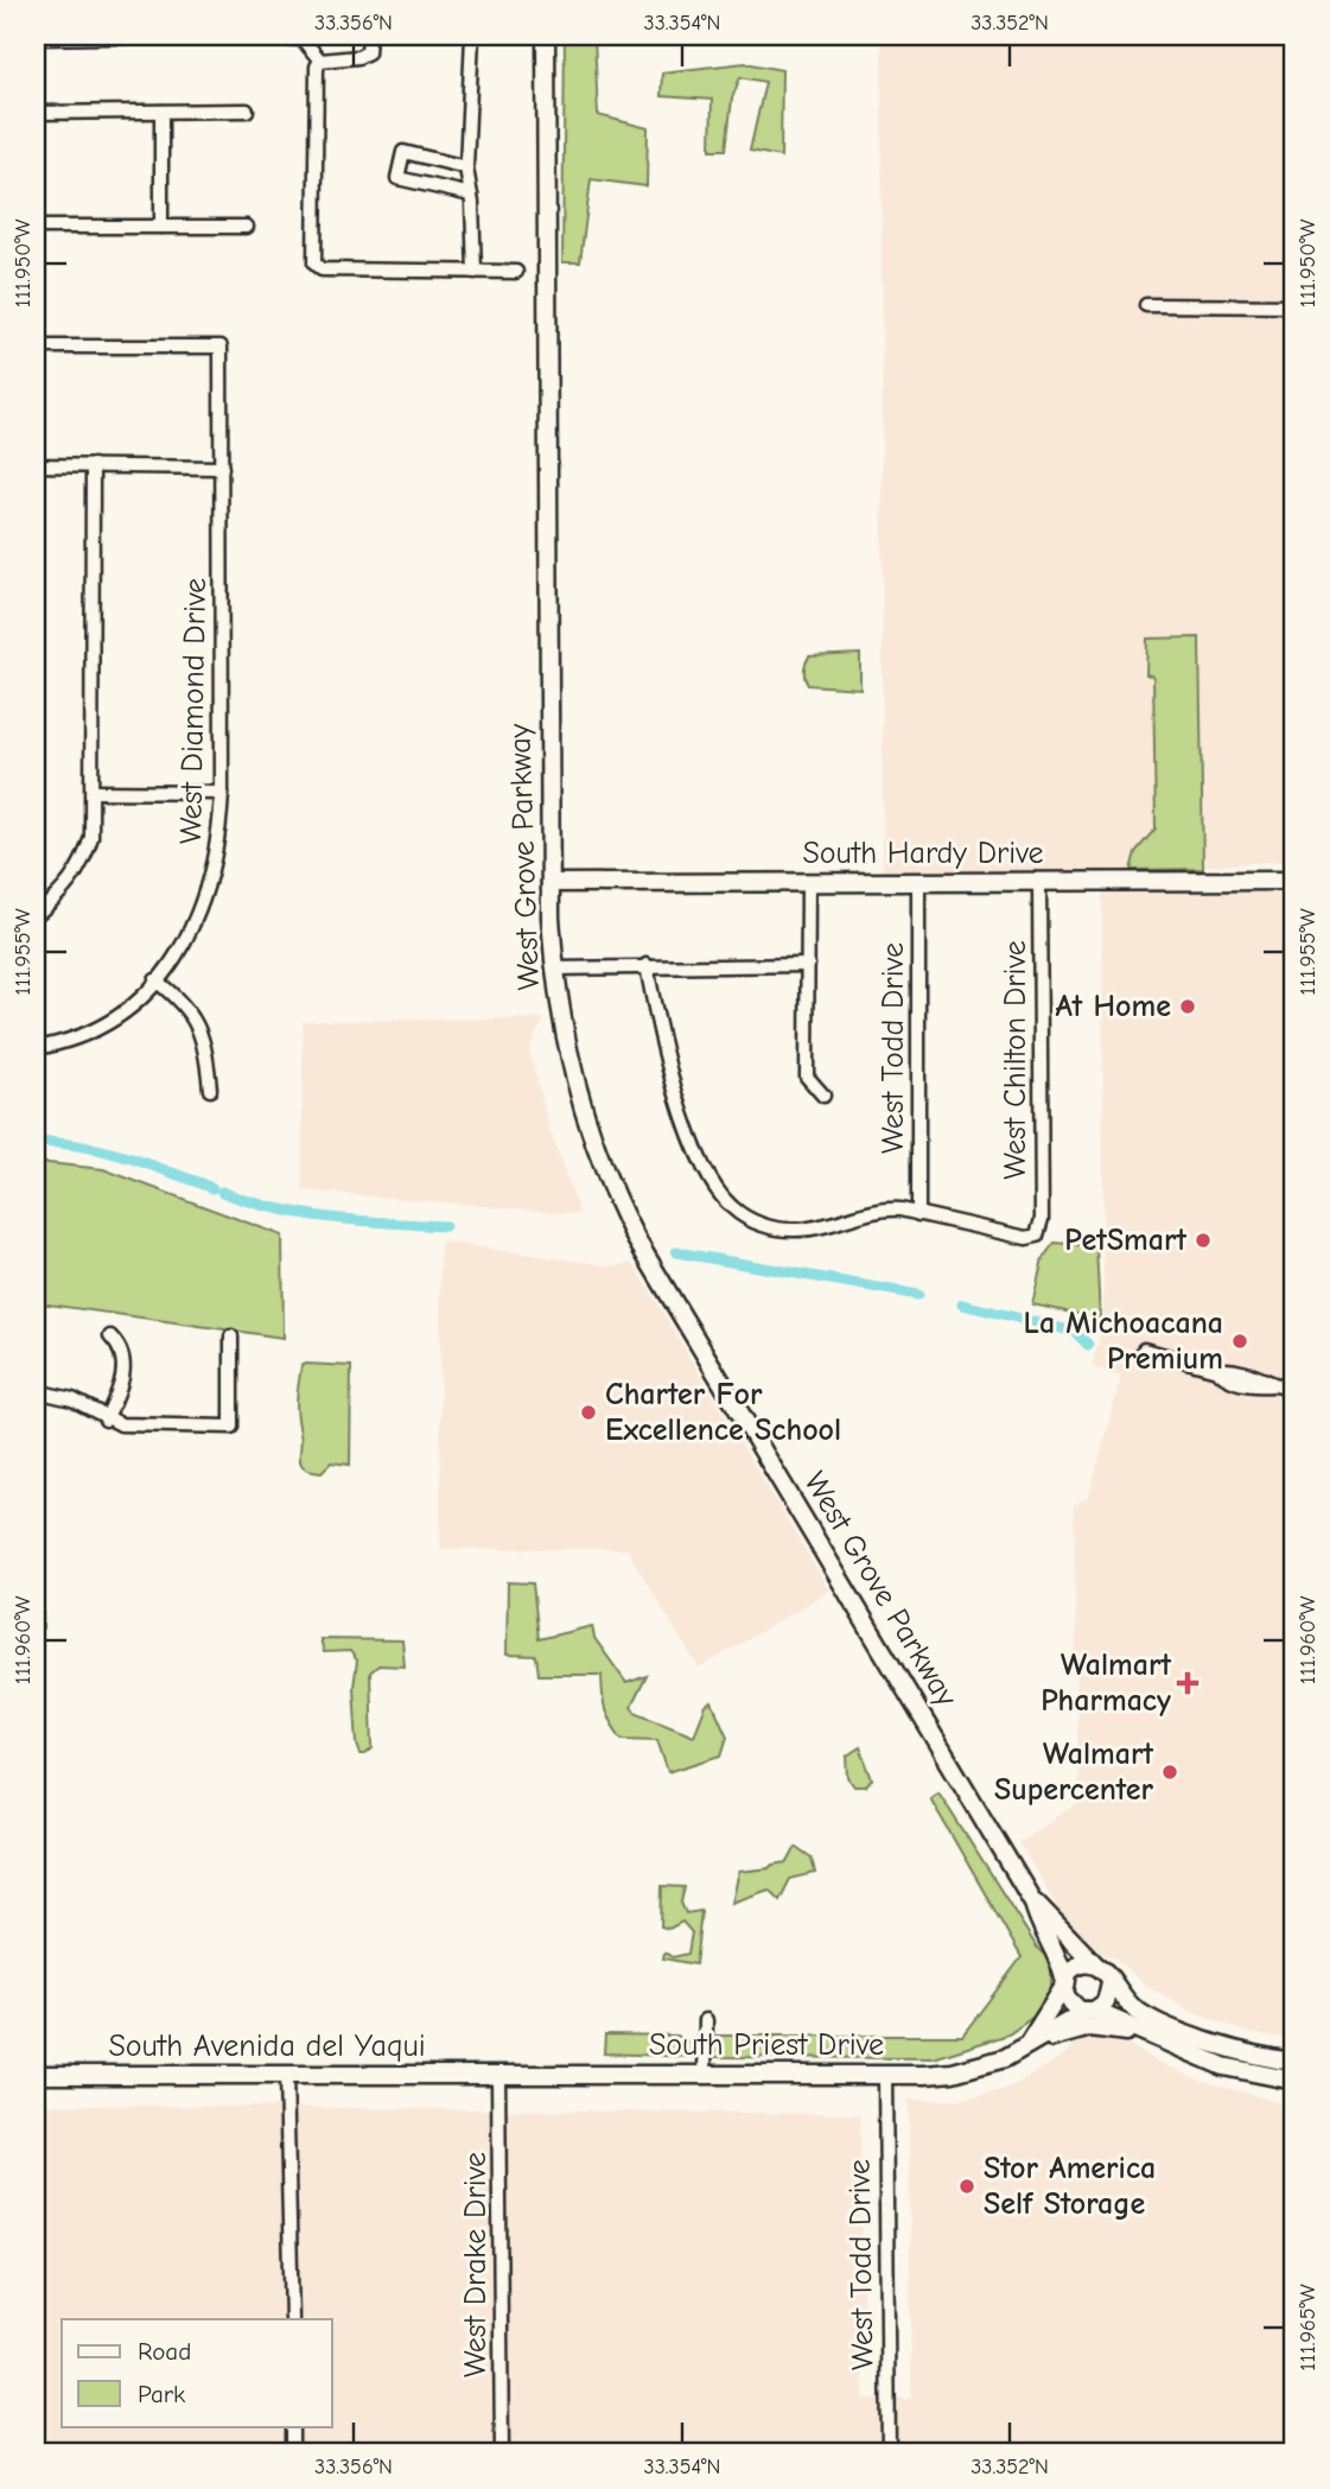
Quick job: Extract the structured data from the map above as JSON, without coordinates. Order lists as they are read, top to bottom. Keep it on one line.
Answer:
{"streets":{"street":["West Diamond Drive","South Hardy Drive","West Grove Parkway","West Todd Drive","West Chilton Drive","South Priest Drive","South Avenida del Yaqui","West Drake Drive"]},"crossings":[["South Hardy Drive","West Grove Parkway"],["South Hardy Drive","West Todd Drive"],["South Hardy Drive","West Chilton Drive"],["West Grove Parkway","South Priest Drive"],["West Todd Drive","West Chilton Drive"],["West Todd Drive","South Priest Drive"],["South Priest Drive","South Avenida del Yaqui"],["South Priest Drive","West Drake Drive"],["South Avenida del Yaqui","West Drake Drive"]],"places":{"other":["At Home","PetSmart","La Michoacana Premium","Charter For Excellence School","Walmart Supercenter","Stor America Self Storage"],"health":["Walmart Pharmacy"]},"legend":["Road","Park"],"coordinates":["33.356°N","33.354°N","33.352°N","111.950°W","111.955°W","111.960°W","111.965°W"]}
